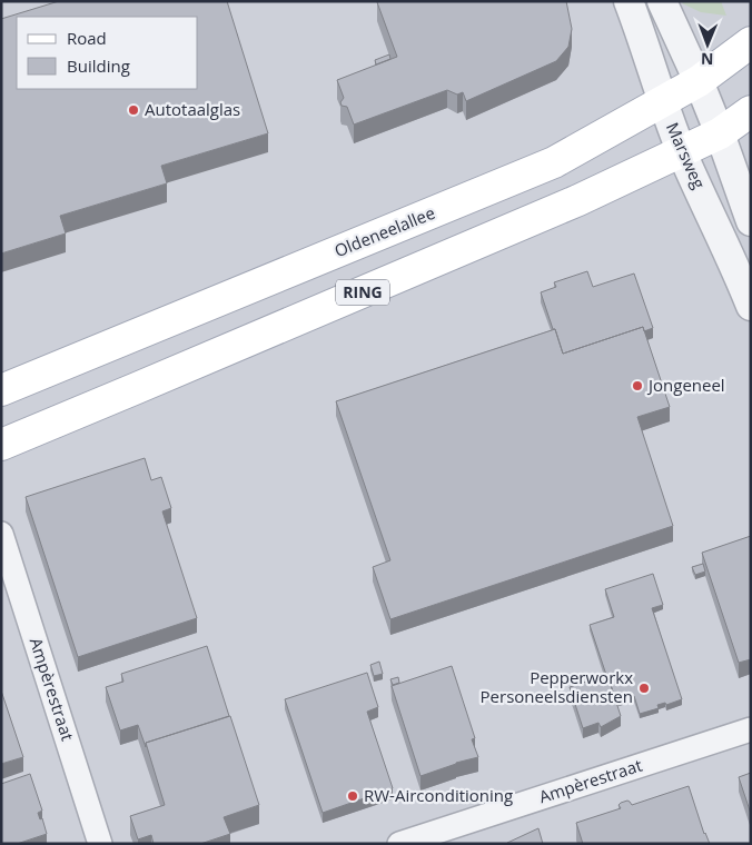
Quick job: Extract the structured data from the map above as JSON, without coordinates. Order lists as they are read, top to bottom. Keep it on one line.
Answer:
{"streets":{"main road":["Oldeneelallee","RING"],"street":["Marsweg","Ampèrestraat"]},"crossings":[["Marsweg","Oldeneelallee"],["Marsweg","RING"]],"places":["Autotaalglas","Jongeneel","Pepperworkx Personeelsdiensten","RW-Airconditioning"],"legend":["Road","Building"],"north":"bottom"}
